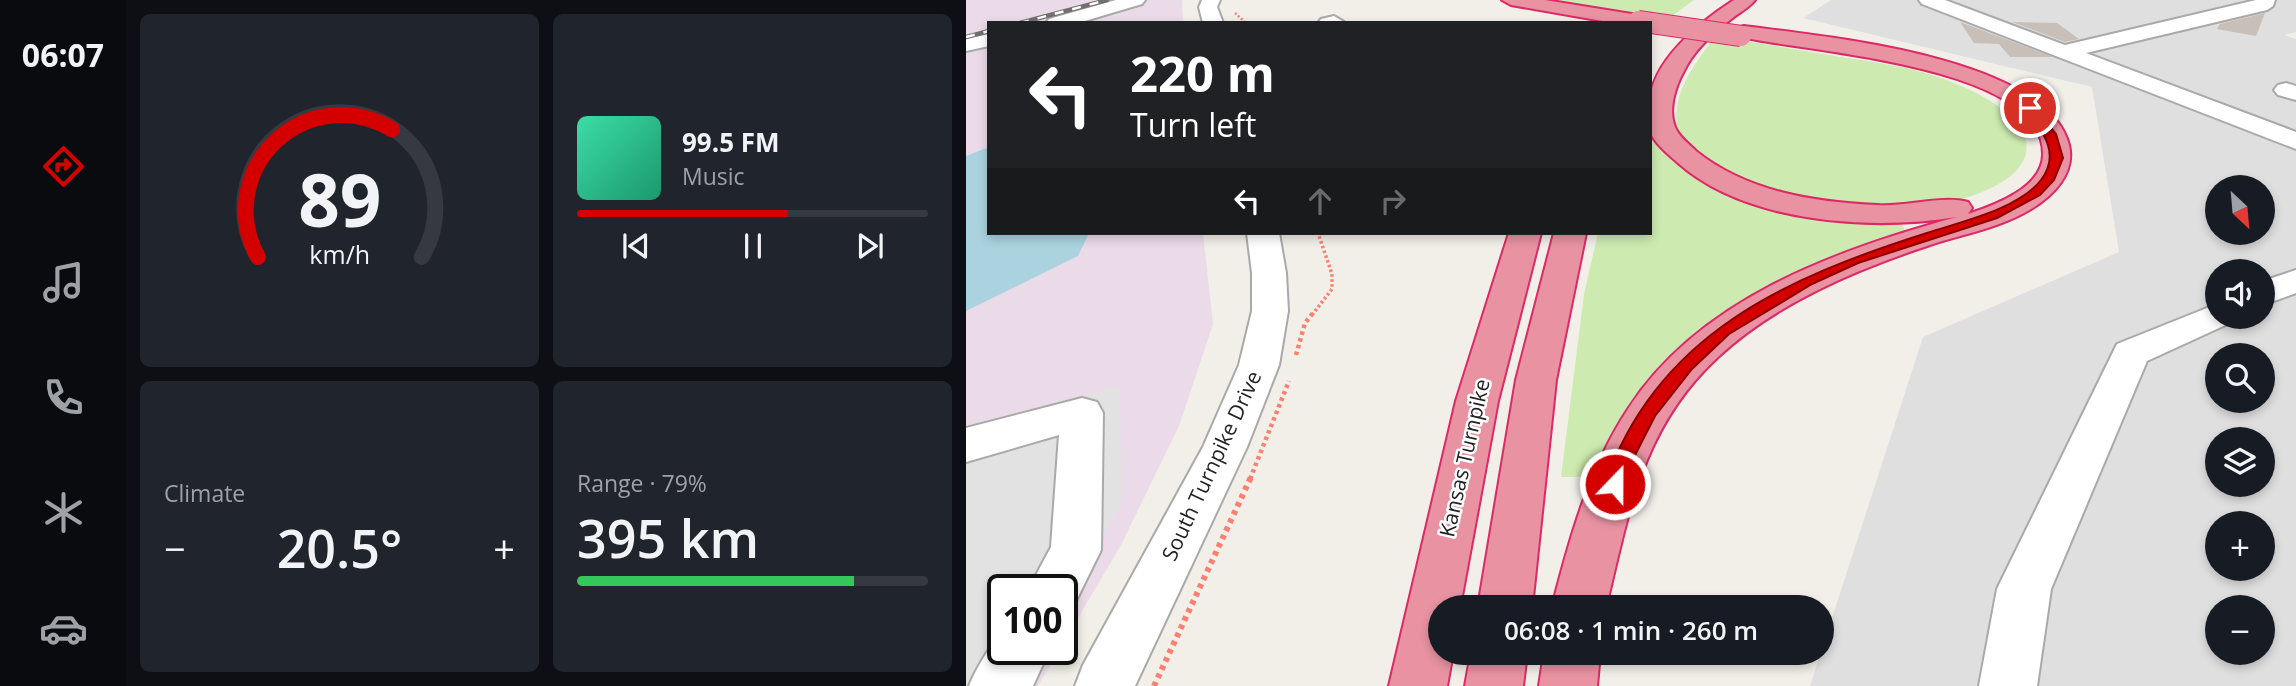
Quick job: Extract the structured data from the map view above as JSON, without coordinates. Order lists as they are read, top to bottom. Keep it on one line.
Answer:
{"streets":{"highway":["Kansas Turnpike"],"street":["South Turnpike Drive"]},"north":"bottom right","page":{"tabs":"06:07","turn":["220 m","Turn left"],"song":["99.5 FM","Music"],"map_buttons":["+","−"],"tile":["Climate",["Range · 79%","395 km"]],"heat":["−","20.5°","+"],"limit":"100","trip":"06:08 · 1 min · 260 m","gauge":["89","km/h"]}}
